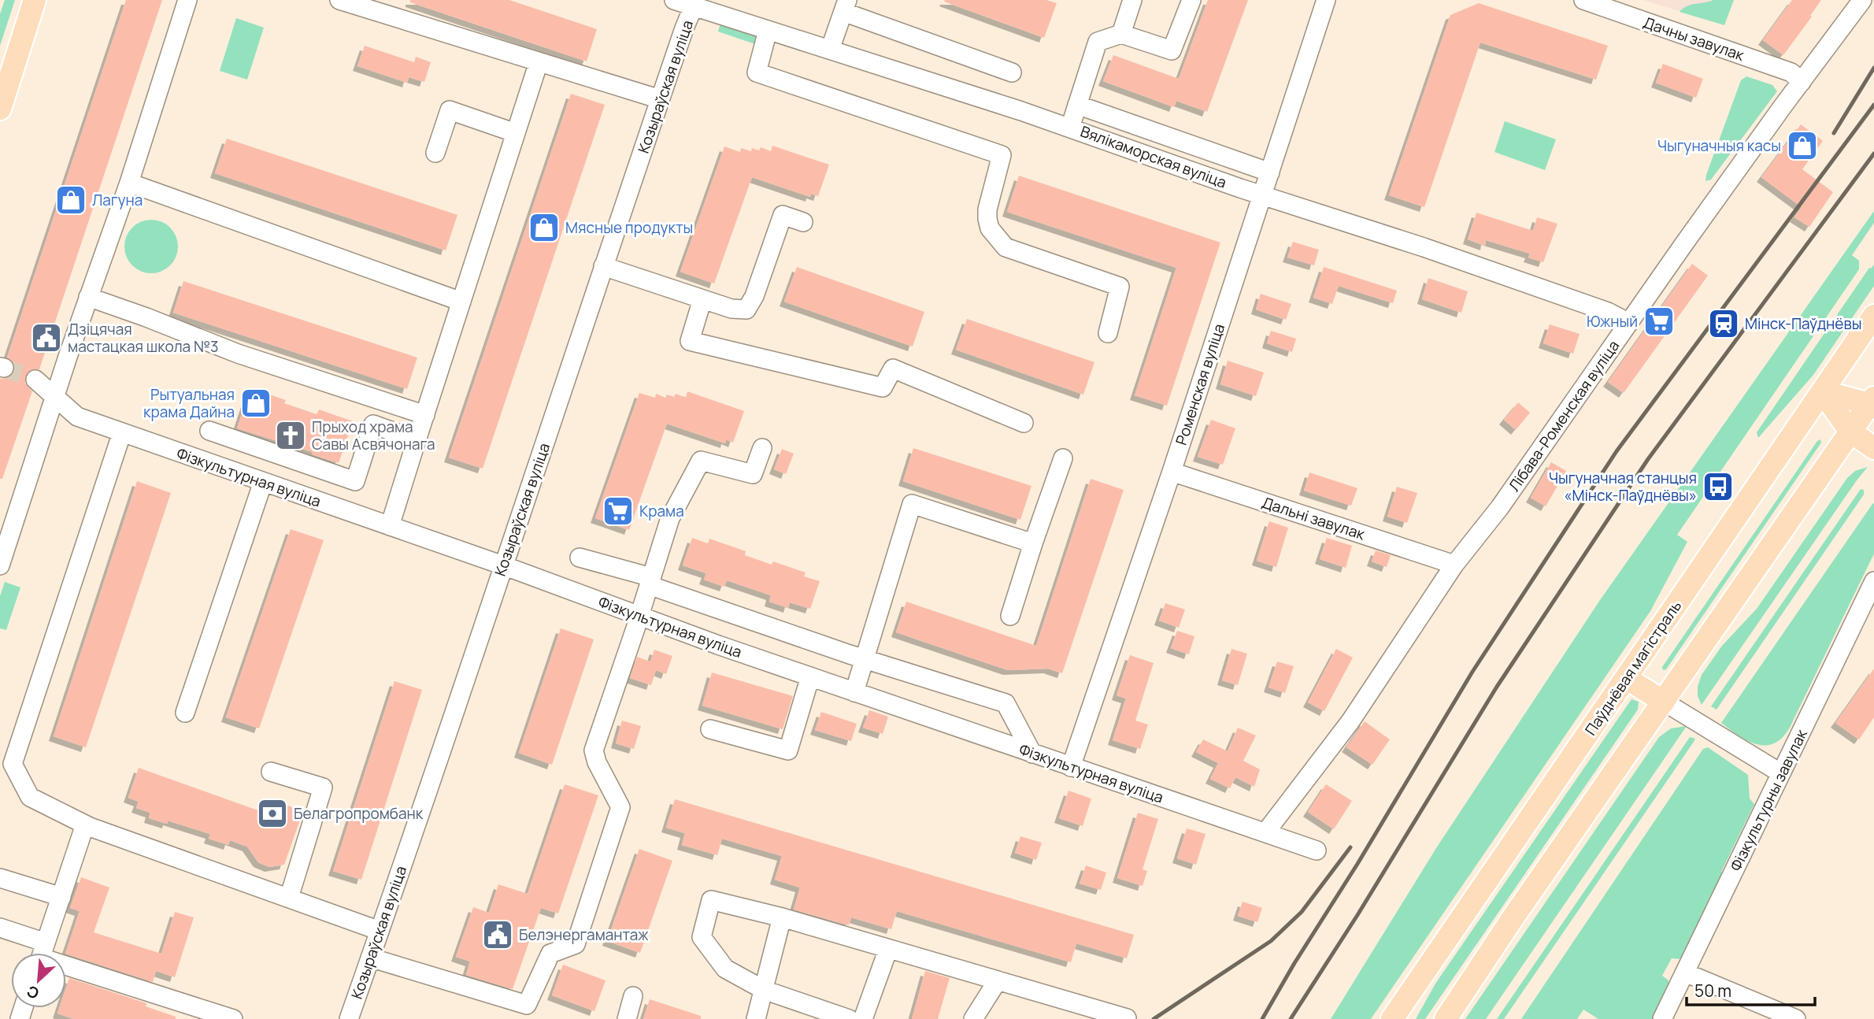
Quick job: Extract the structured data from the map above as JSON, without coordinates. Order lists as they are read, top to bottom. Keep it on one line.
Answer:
{"streets":{"main road":["Паўднёвая магістраль"],"street":["Дачны завулак","Козыраўская вуліца","Вялікаморская вуліца","Роменская вуліца","Лібава-Роменская вуліца","Фізкультурная вуліца","Дальні завулак","Фізкультурны завулак"]},"crossings":[["Дачны завулак","Лібава-Роменская вуліца"],["Козыраўская вуліца","Вялікаморская вуліца"],["Козыраўская вуліца","Фізкультурная вуліца"],["Вялікаморская вуліца","Роменская вуліца"],["Вялікаморская вуліца","Лібава-Роменская вуліца"],["Роменская вуліца","Фізкультурная вуліца"],["Роменская вуліца","Дальні завулак"],["Лібава-Роменская вуліца","Фізкультурная вуліца"],["Лібава-Роменская вуліца","Дальні завулак"]],"places":{"shop":["Чыгуначныя касы","Лагуна","Мясные продукты","Рытуальная крама Дайна"],"supermarket":["Южный","Крама"],"station":["Мінск-Паўднёвы"],"public building":["Дзіцячая мастацкая школа №3","Белэнергамантаж"],"church":["Прыход храма Савы Асвячонага"],"bus stop":["Чыгуначная станцыя «Мінск-Паўднёвы»"],"bank":["Белагропромбанк"]},"scale_bar":"50 m","north":"bottom left"}
